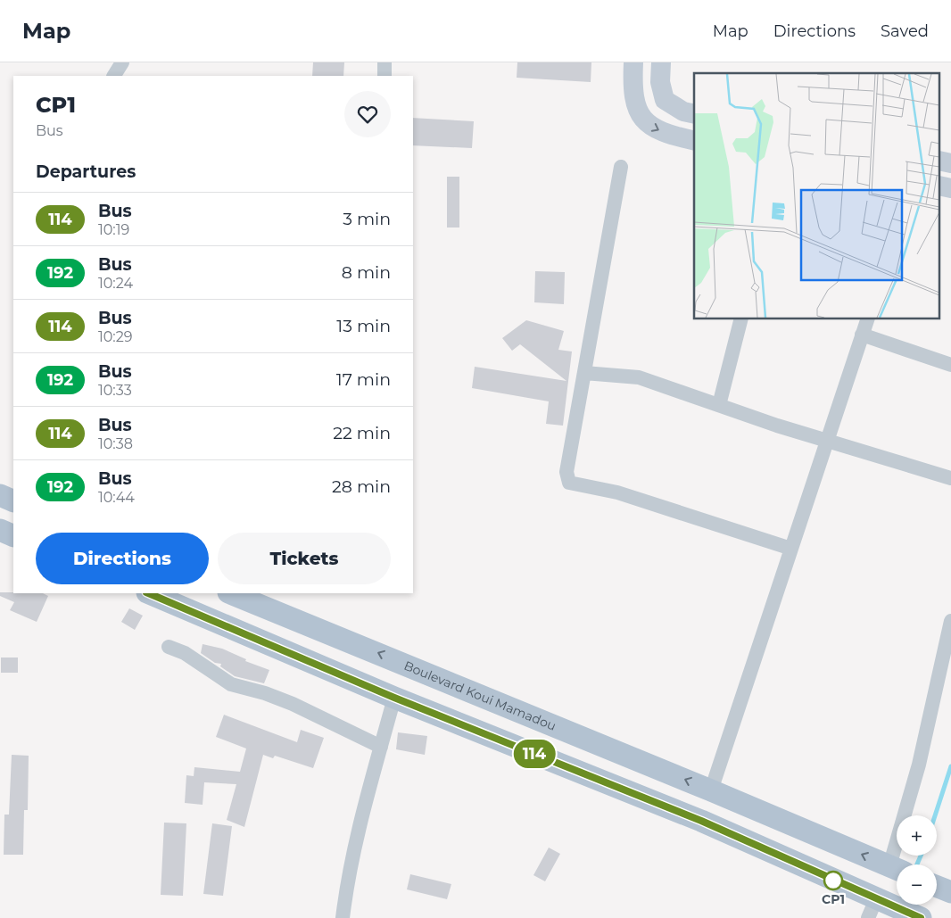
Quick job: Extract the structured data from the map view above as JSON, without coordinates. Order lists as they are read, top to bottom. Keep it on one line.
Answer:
{"streets":{"main road":["Boulevard Koui Mamadou"]},"places":["CP1"],"lines":["bus line 114"],"page":{"header":"Map","nav":["Map","Directions","Saved"],"on_map":"114","heading":[["CP1","Bus"],"Departures"],"list":[{"mark":"114","name":"Bus","note":"10:19","value":"3 min"},{"mark":"192","name":"Bus","note":"10:24","value":"8 min"},{"mark":"114","name":"Bus","note":"10:29","value":"13 min"},{"mark":"192","name":"Bus","note":"10:33","value":"17 min"},{"mark":"114","name":"Bus","note":"10:38","value":"22 min"},{"mark":"192","name":"Bus","note":"10:44","value":"28 min"}],"buttons":["Directions","Tickets"],"map_buttons":["+","−"]}}
